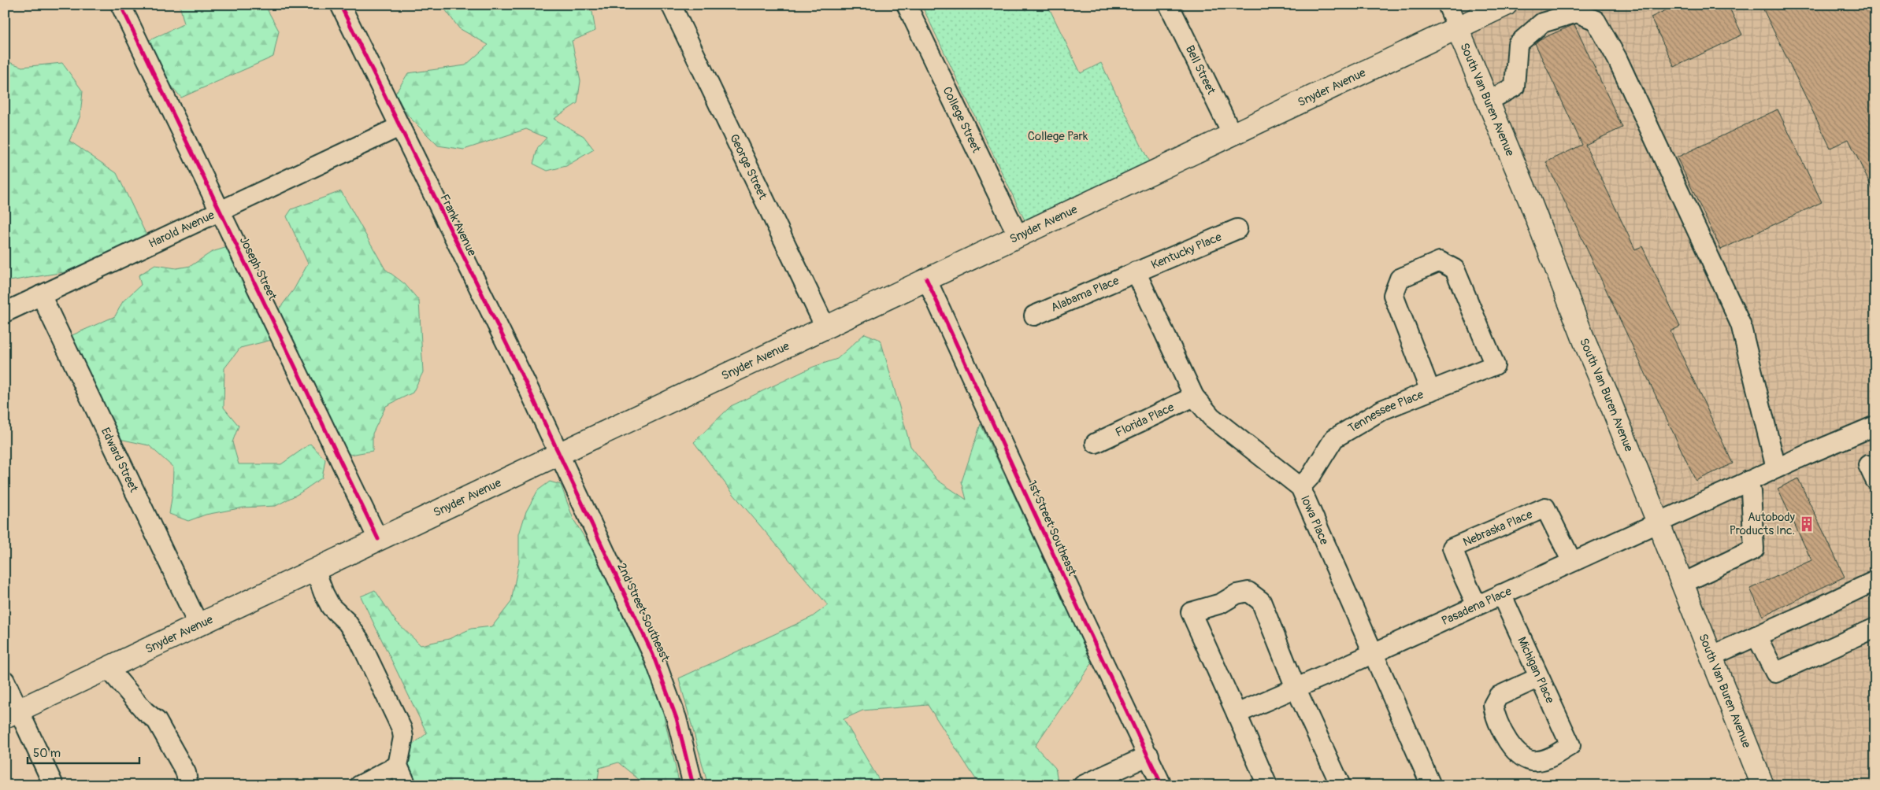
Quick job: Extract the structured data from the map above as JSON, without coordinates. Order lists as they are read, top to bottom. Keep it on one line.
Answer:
{"streets":{"main road":["Snyder Avenue","South Van Buren Avenue"],"street":["Bell Street","College Street","George Street","Frank Avenue","Harold Avenue","Kentucky Place","Joseph Street","Alabama Place","Tennessee Place","Florida Place","Edward Street","Iowa Place","1st Street Southeast","Nebraska Place","Pasadena Place","2nd Street Southeast","Michigan Place"]},"crossings":[["Bell Street","Snyder Avenue"],["Snyder Avenue","South Van Buren Avenue"],["Snyder Avenue","College Street"],["Snyder Avenue","George Street"],["Snyder Avenue","Frank Avenue"],["Snyder Avenue","Joseph Street"],["Snyder Avenue","Edward Street"],["Snyder Avenue","1st Street Southeast"],["Snyder Avenue","2nd Street Southeast"],["South Van Buren Avenue","Pasadena Place"],["Frank Avenue","Harold Avenue"],["Frank Avenue","2nd Street Southeast"],["Harold Avenue","Joseph Street"],["Harold Avenue","Edward Street"],["Kentucky Place","Alabama Place"],["Kentucky Place","Iowa Place"],["Alabama Place","Iowa Place"],["Tennessee Place","Iowa Place"],["Florida Place","Iowa Place"],["Iowa Place","Pasadena Place"],["Nebraska Place","Pasadena Place"],["Pasadena Place","Michigan Place"]],"parks":["College Park"],"places":{"building":["Autobody Products Inc."]},"scale_bar":"50 m"}
